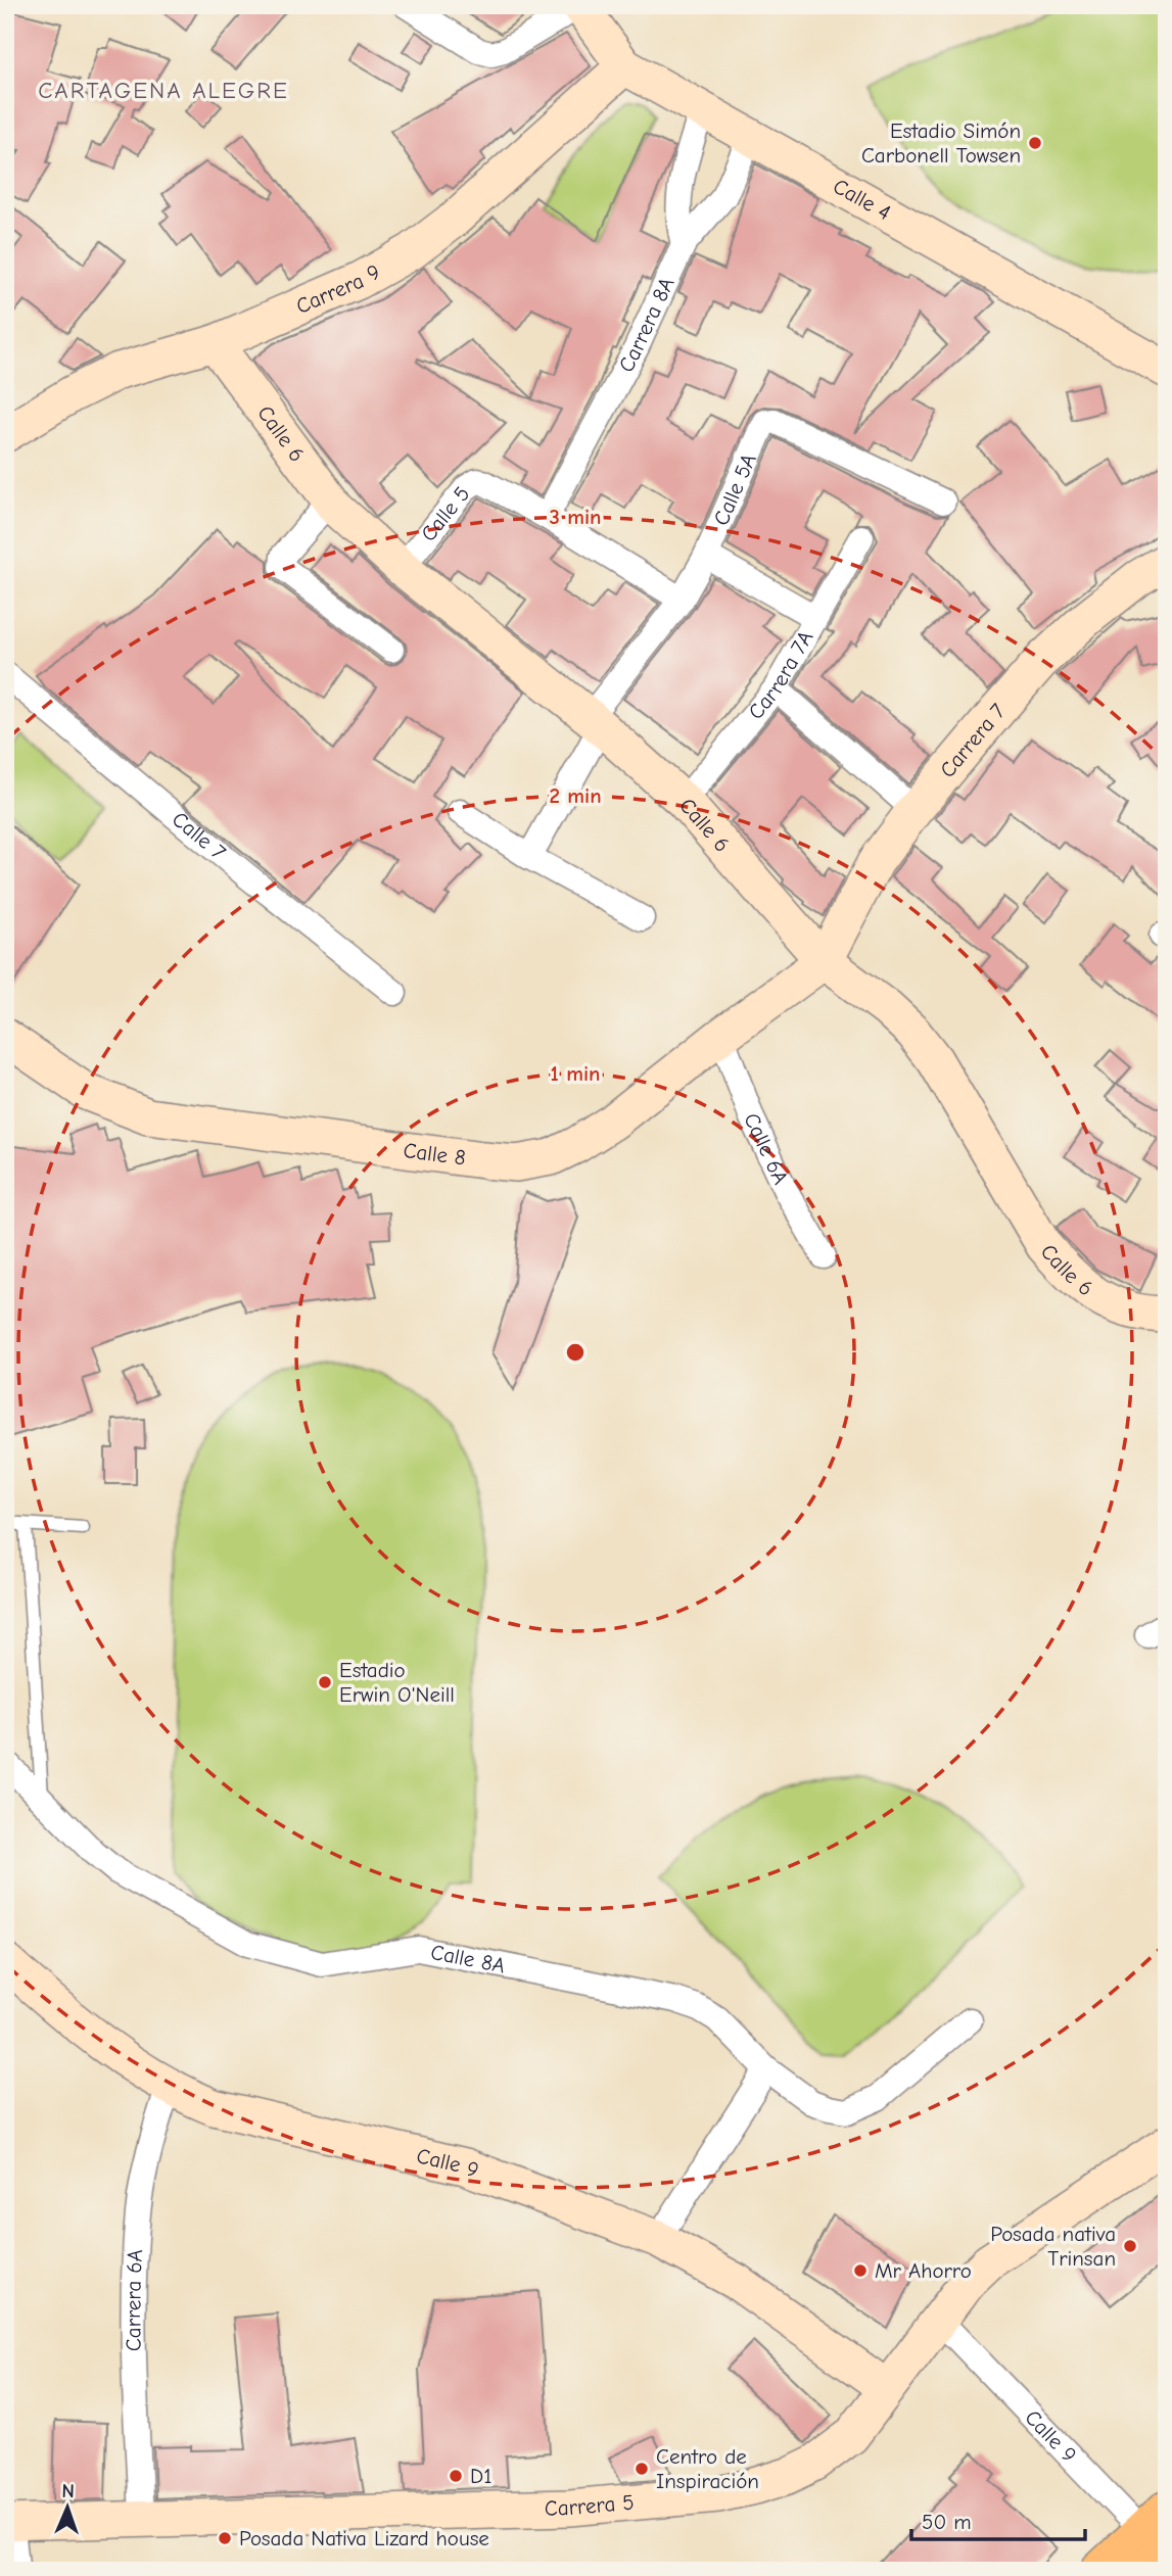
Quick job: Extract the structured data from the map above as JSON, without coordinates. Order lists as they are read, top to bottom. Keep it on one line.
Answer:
{"streets":{"street":["Calle 4","Carrera 9","Carrera 8A","Calle 6","Calle 5A","Calle 5","Carrera 7A","Carrera 7","Calle 7","Calle 6A","Calle 8","Calle 8A","Calle 9","Carrera 6A","Carrera 5"]},"crossings":[["Calle 4","Carrera 9"],["Calle 4","Carrera 8A"],["Carrera 9","Calle 6"],["Carrera 8A","Calle 5"],["Calle 6","Calle 5A"],["Calle 6","Calle 5"],["Calle 6","Carrera 7A"],["Calle 6","Carrera 7"],["Calle 6","Calle 8"],["Calle 5A","Calle 5"],["Carrera 7","Calle 8"],["Calle 6A","Calle 8"],["Calle 9","Carrera 6A"],["Calle 9","Carrera 5"],["Carrera 6A","Carrera 5"]],"districts":["CARTAGENA ALEGRE"],"places":["Estadio Simón Carbonell Towsen","Estadio Erwin O'Neill","Posada nativa Trinsan","Mr Ahorro","Centro de Inspiración","D1","Posada Nativa Lizard house"],"scale_bar":"50 m","north":"top","rings":["3 min","2 min","1 min"]}
